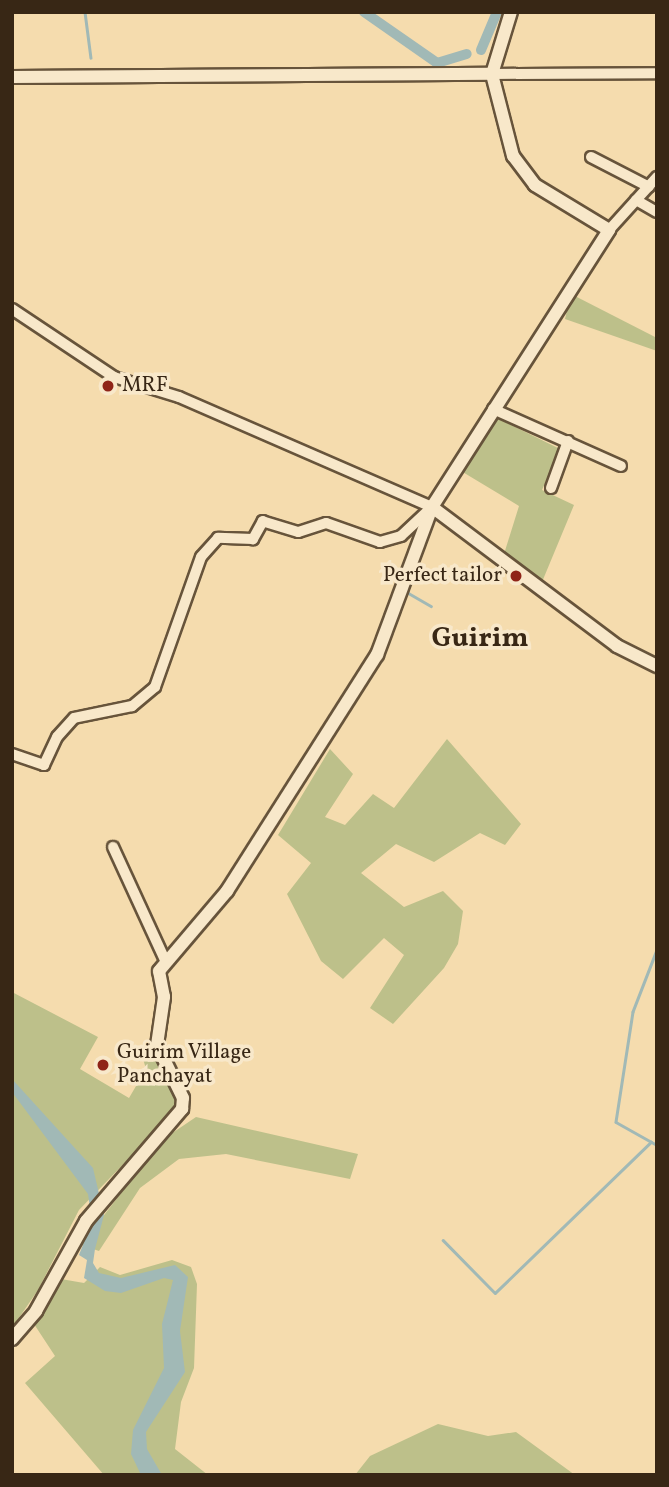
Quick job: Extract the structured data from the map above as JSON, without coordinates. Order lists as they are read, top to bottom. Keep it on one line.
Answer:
{"districts":["Guirim"],"places":["MRF","Perfect tailor","Guirim Village Panchayat"]}
